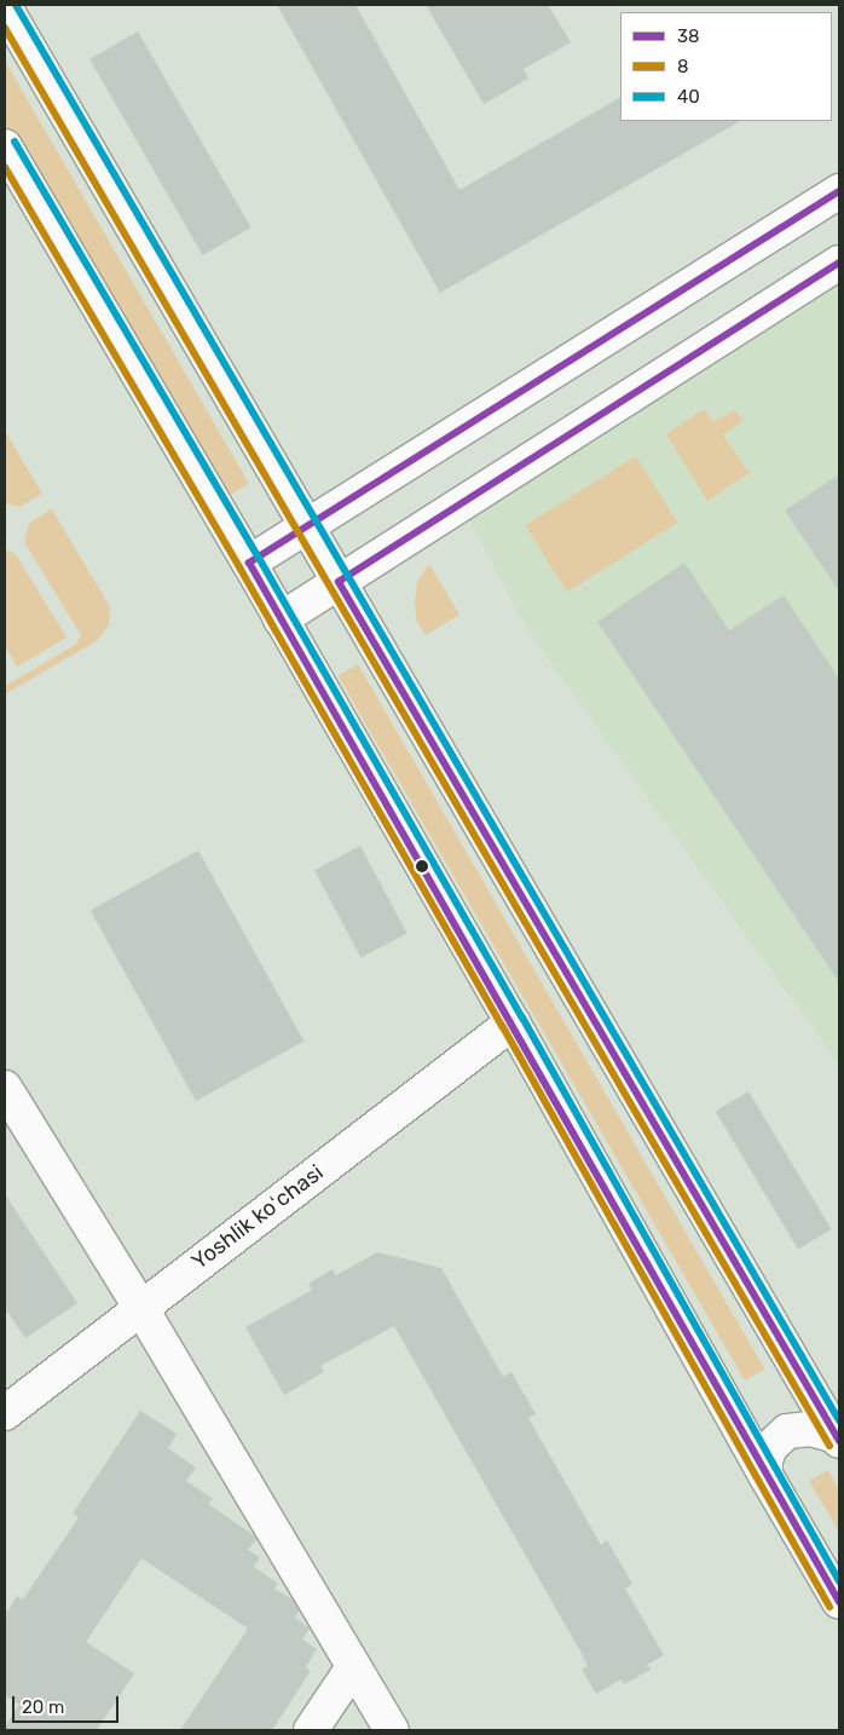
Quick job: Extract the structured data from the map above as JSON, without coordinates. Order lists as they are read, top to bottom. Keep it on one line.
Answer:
{"streets":{"main road":["Yoshlik koʻchasi"]},"lines":["transit line 40","transit line 8","transit line 38"],"legend":["38","8","40"],"scale_bar":"20 m"}
